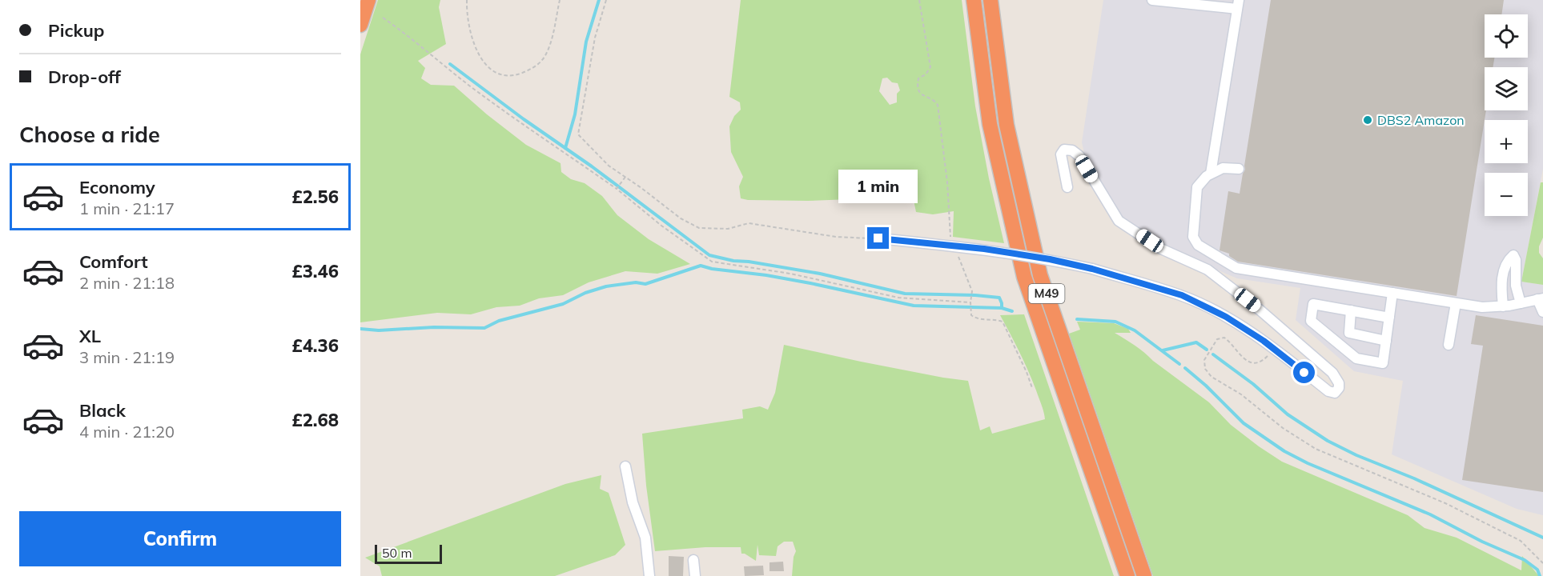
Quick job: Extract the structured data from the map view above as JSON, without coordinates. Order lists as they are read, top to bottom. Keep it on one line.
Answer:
{"streets":{"highway":["M49"]},"places":["DBS2 Amazon"],"scale_bar":"50 m","page":{"banner":["Pickup","Drop-off"],"map_buttons":["+","−"],"heading":"Choose a ride","list":[{"name":"Economy","note":"1 min · 21:17","value":"£2.56"},{"name":"Comfort","note":"2 min · 21:18","value":"£3.46"},{"name":"XL","note":"3 min · 21:19","value":"£4.36"},{"name":"Black","note":"4 min · 21:20","value":"£2.68"}],"bubble":"1 min","buttons":"Confirm","scale":"50 m"}}
